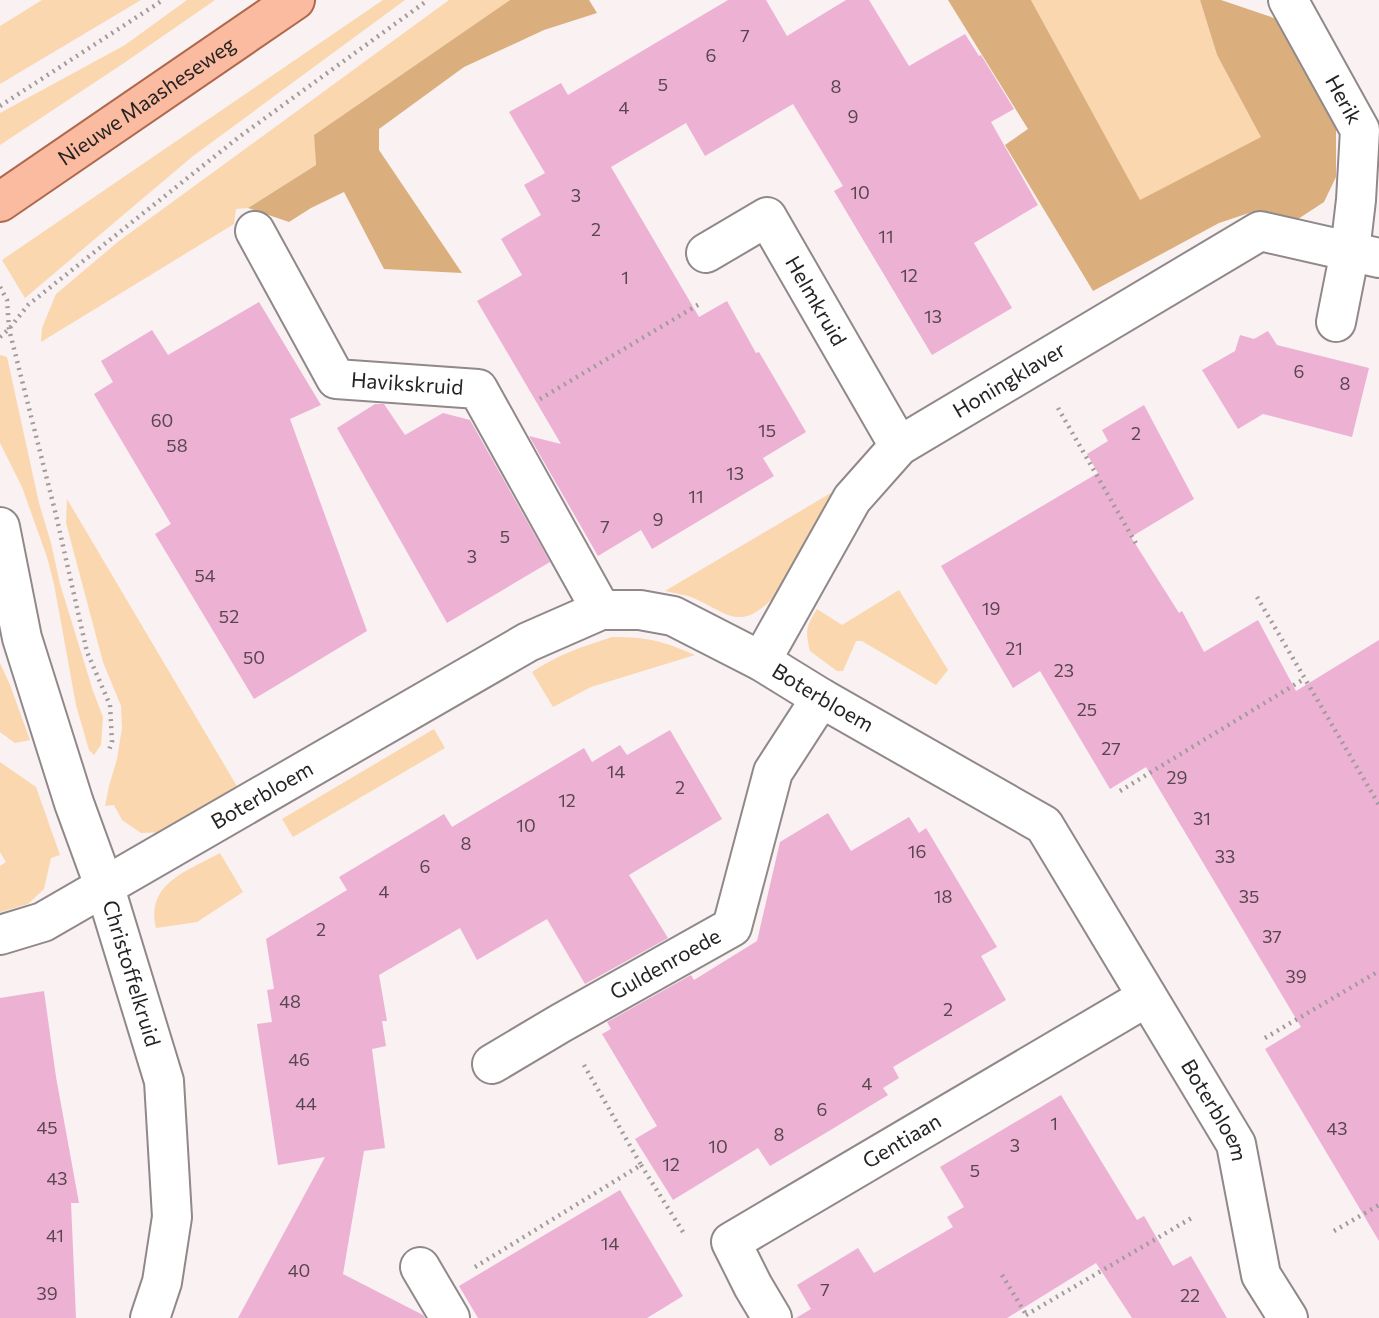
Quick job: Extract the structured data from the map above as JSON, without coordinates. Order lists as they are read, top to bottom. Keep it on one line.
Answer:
{"streets":{"main road":["Nieuwe Maasheseweg"],"street":["Herik","Helmkruid","Honingklaver","Havikskruid","Boterbloem","Guldenroede","Christoffelkruid","Gentiaan"]},"crossings":[["Herik","Honingklaver"],["Helmkruid","Honingklaver"],["Honingklaver","Boterbloem"],["Havikskruid","Boterbloem"],["Boterbloem","Guldenroede"],["Boterbloem","Christoffelkruid"],["Boterbloem","Gentiaan"]],"house_numbers":["7","6","5","8","4","9","10","3","2","11","12","1","13","6","8","60","15","2","58","13","11","9","7","5","3","54","19","52","21","50","23","25","27","14","29","2","12","31","10","8","16","33","6","4","18","35","2","37","39","48","2","46","4","44","6","1","45","43","8","3","10","12","5","43","41","14","40","7","39","22"]}
